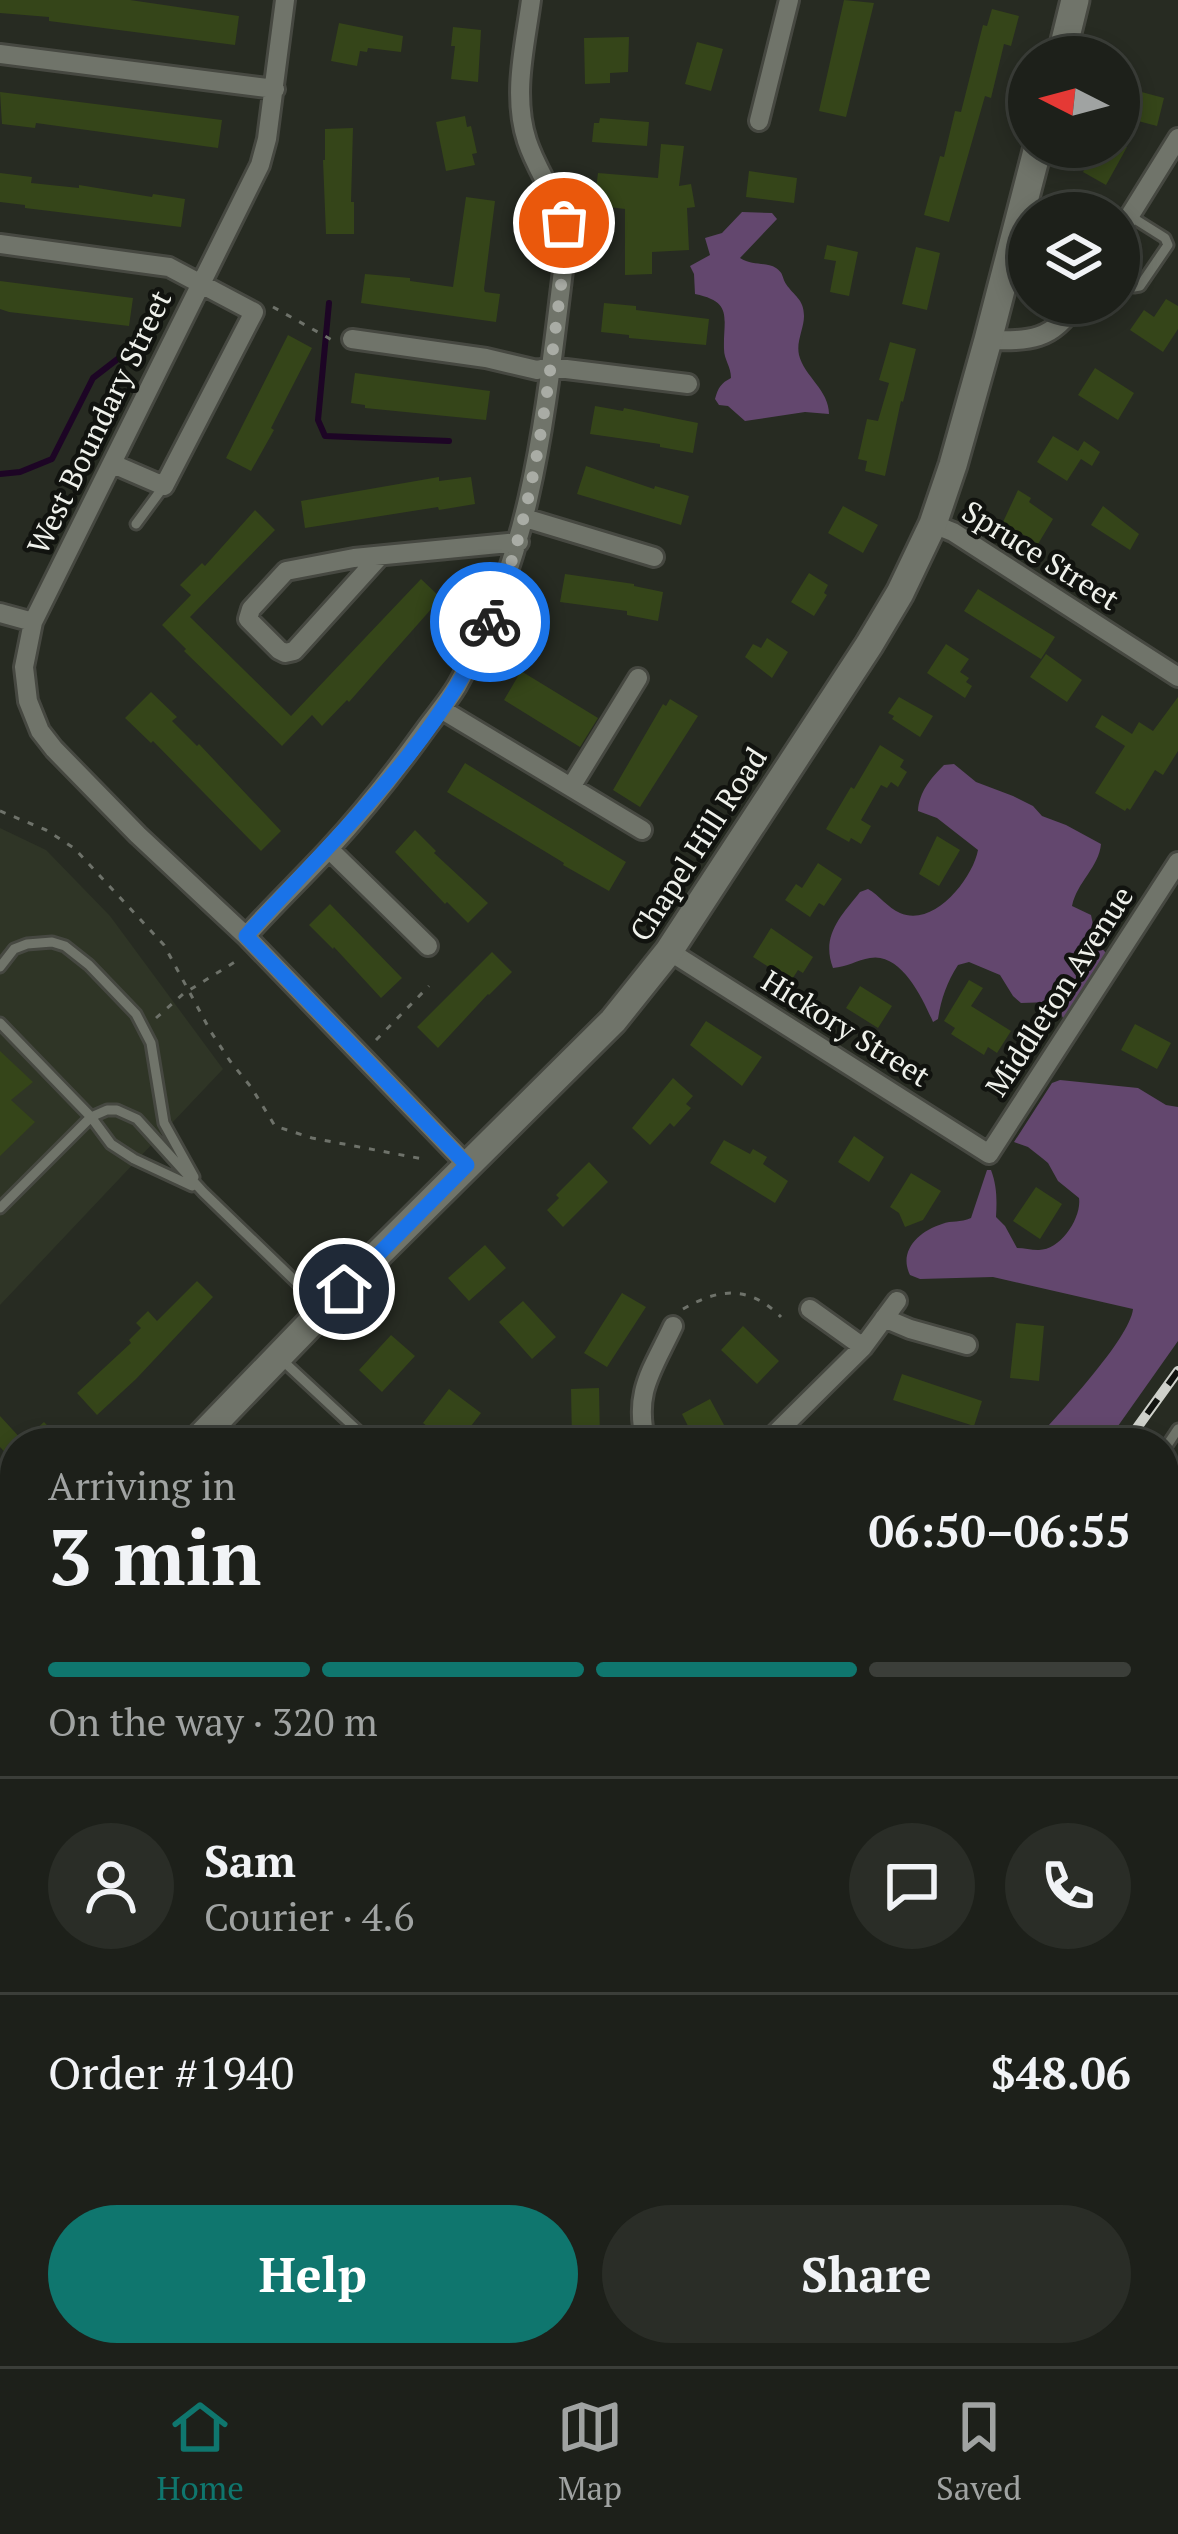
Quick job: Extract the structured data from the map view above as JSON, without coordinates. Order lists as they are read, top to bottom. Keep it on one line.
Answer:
{"streets":{"main road":["Chapel Hill Road"],"street":["West Boundary Street","Spruce Street","Middleton Avenue","Hickory Street"]},"crossings":[["West Boundary Street","Chapel Hill Road"],["Spruce Street","Chapel Hill Road"],["Chapel Hill Road","Hickory Street"],["Middleton Avenue","Hickory Street"]],"north":"left","page":{"heading":["3 min","Arriving in","06:50–06:55"],"panel":["Sam","Courier · 4.6","Order #1940","$48.06"],"bar":"On the way · 320 m","buttons":["Help","Share"],"tabs":["Home","Map","Saved"]}}
